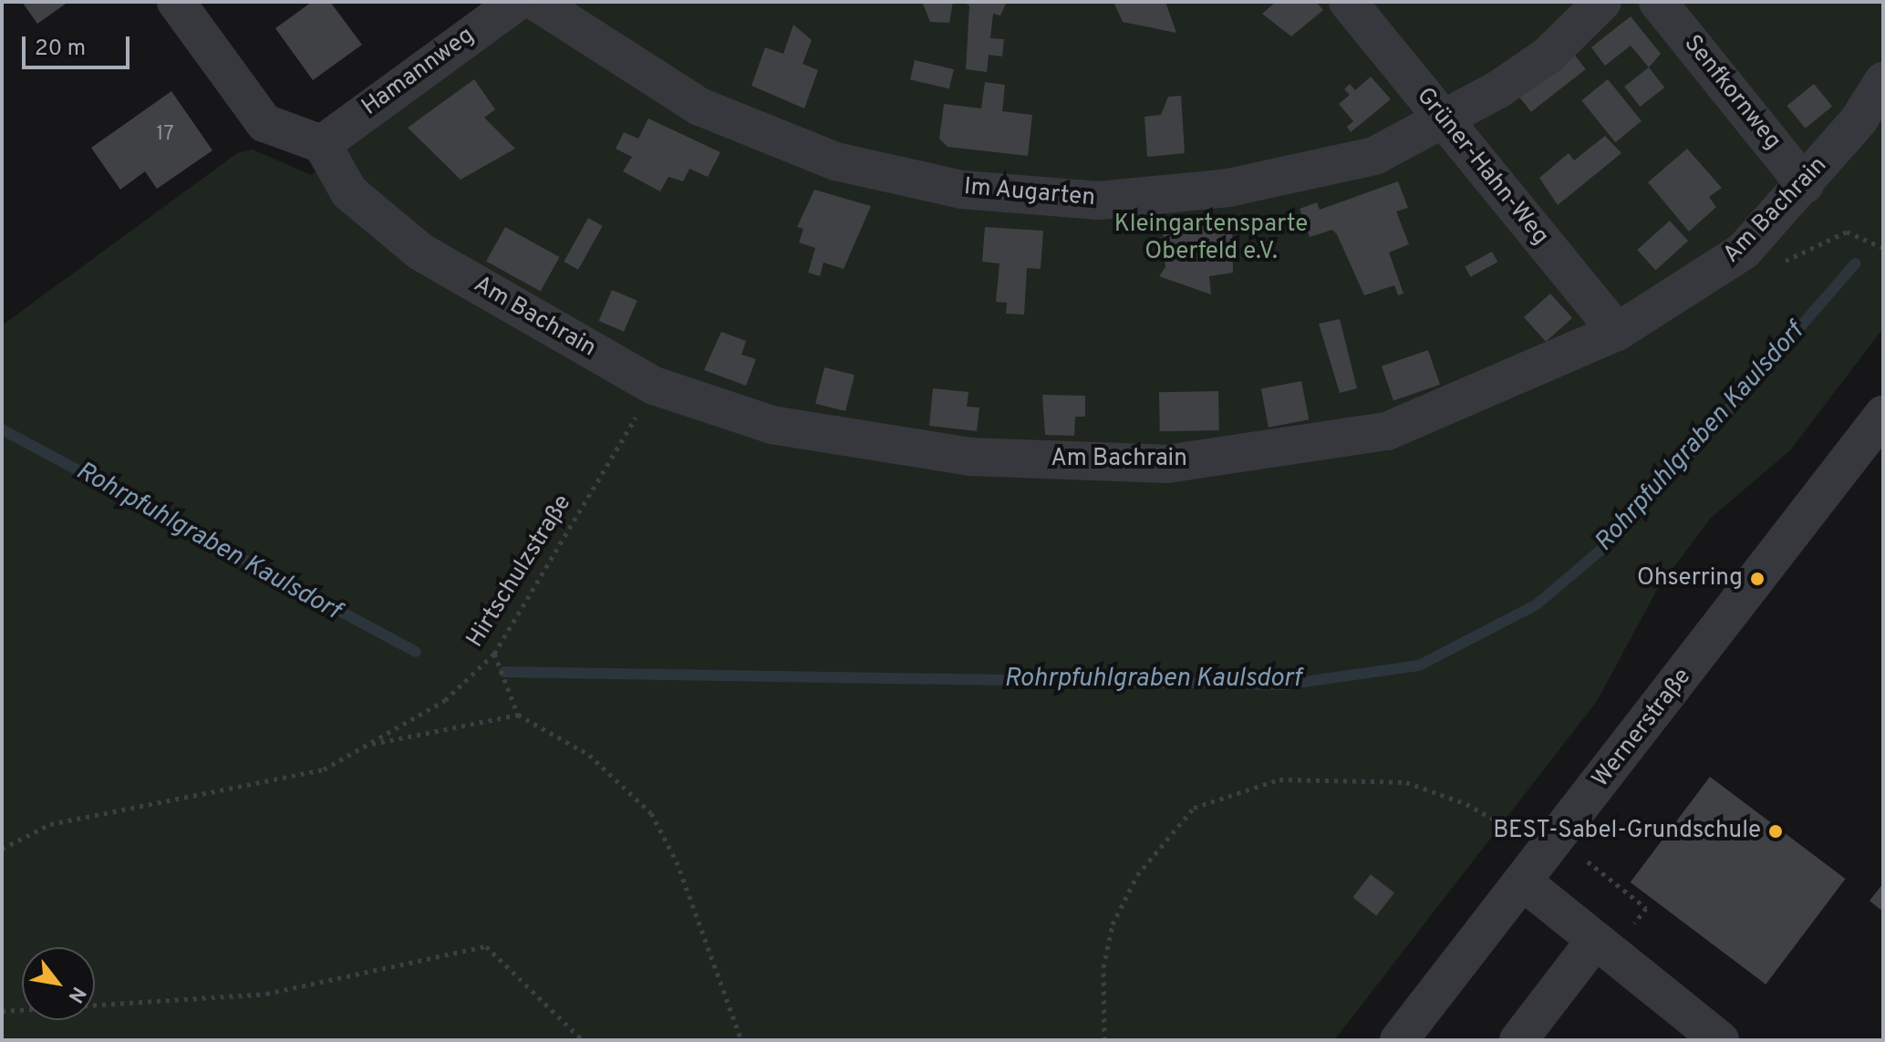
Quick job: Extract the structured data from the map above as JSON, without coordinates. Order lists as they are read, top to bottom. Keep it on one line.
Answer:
{"streets":{"street":["Hamannweg","Senfkornweg","Grüner-Hahn-Weg","Im Augarten","Am Bachrain","Wernerstraße"],"path":["Hirtschulzstraße"]},"crossings":[["Hamannweg","Am Bachrain"],["Senfkornweg","Am Bachrain"],["Grüner-Hahn-Weg","Im Augarten"],["Grüner-Hahn-Weg","Am Bachrain"],["Am Bachrain","Hirtschulzstraße"]],"water":["Rohrpfuhlgraben Kaulsdorf"],"parks":["Kleingartensparte Oberfeld e.V."],"places":["Ohserring","BEST-Sabel-Grundschule"],"house_numbers":["17"],"scale_bar":"20 m","north":"bottom right"}
